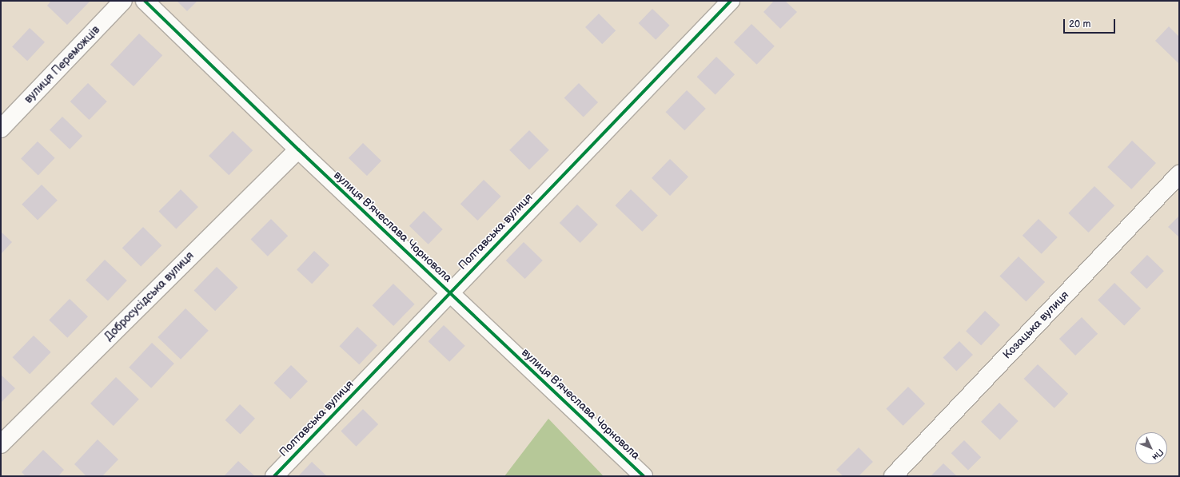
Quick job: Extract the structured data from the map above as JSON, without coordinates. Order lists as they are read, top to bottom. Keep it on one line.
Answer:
{"streets":{"street":["вулиця Переможців","вулиця Вʼячеслава Чорновола","Полтавська вулиця","Добросусідська вулиця","Козацька вулиця"]},"crossings":[["вулиця Вʼячеслава Чорновола","Полтавська вулиця"],["вулиця Вʼячеслава Чорновола","Добросусідська вулиця"]],"scale_bar":"20 m","north":"bottom right"}
